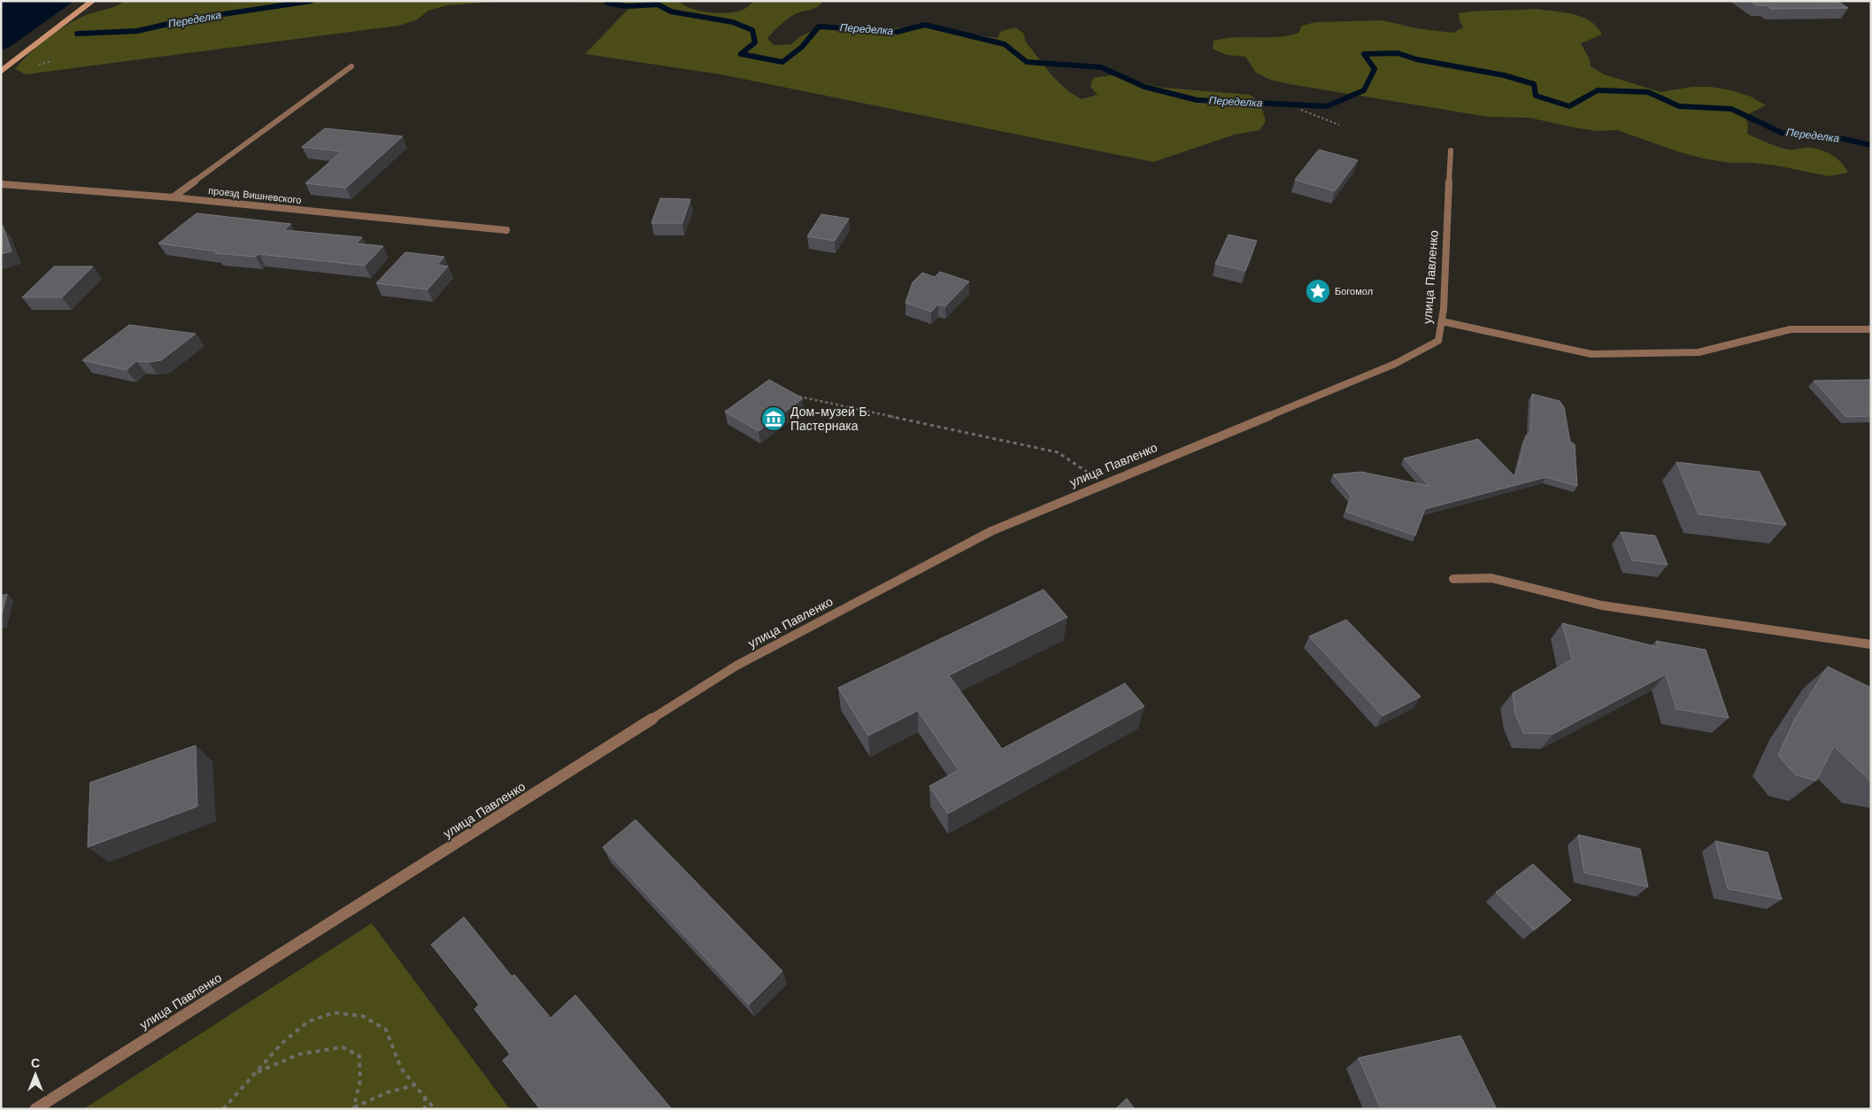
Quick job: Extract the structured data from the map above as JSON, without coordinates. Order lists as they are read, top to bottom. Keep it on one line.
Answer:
{"streets":{"street":["проезд Вишневского","улица Павленко"]},"water":["Переделка"],"places":{"place":["Богомол"],"museum":["Дом-музей Б. Пастернака"]},"north":"top"}
